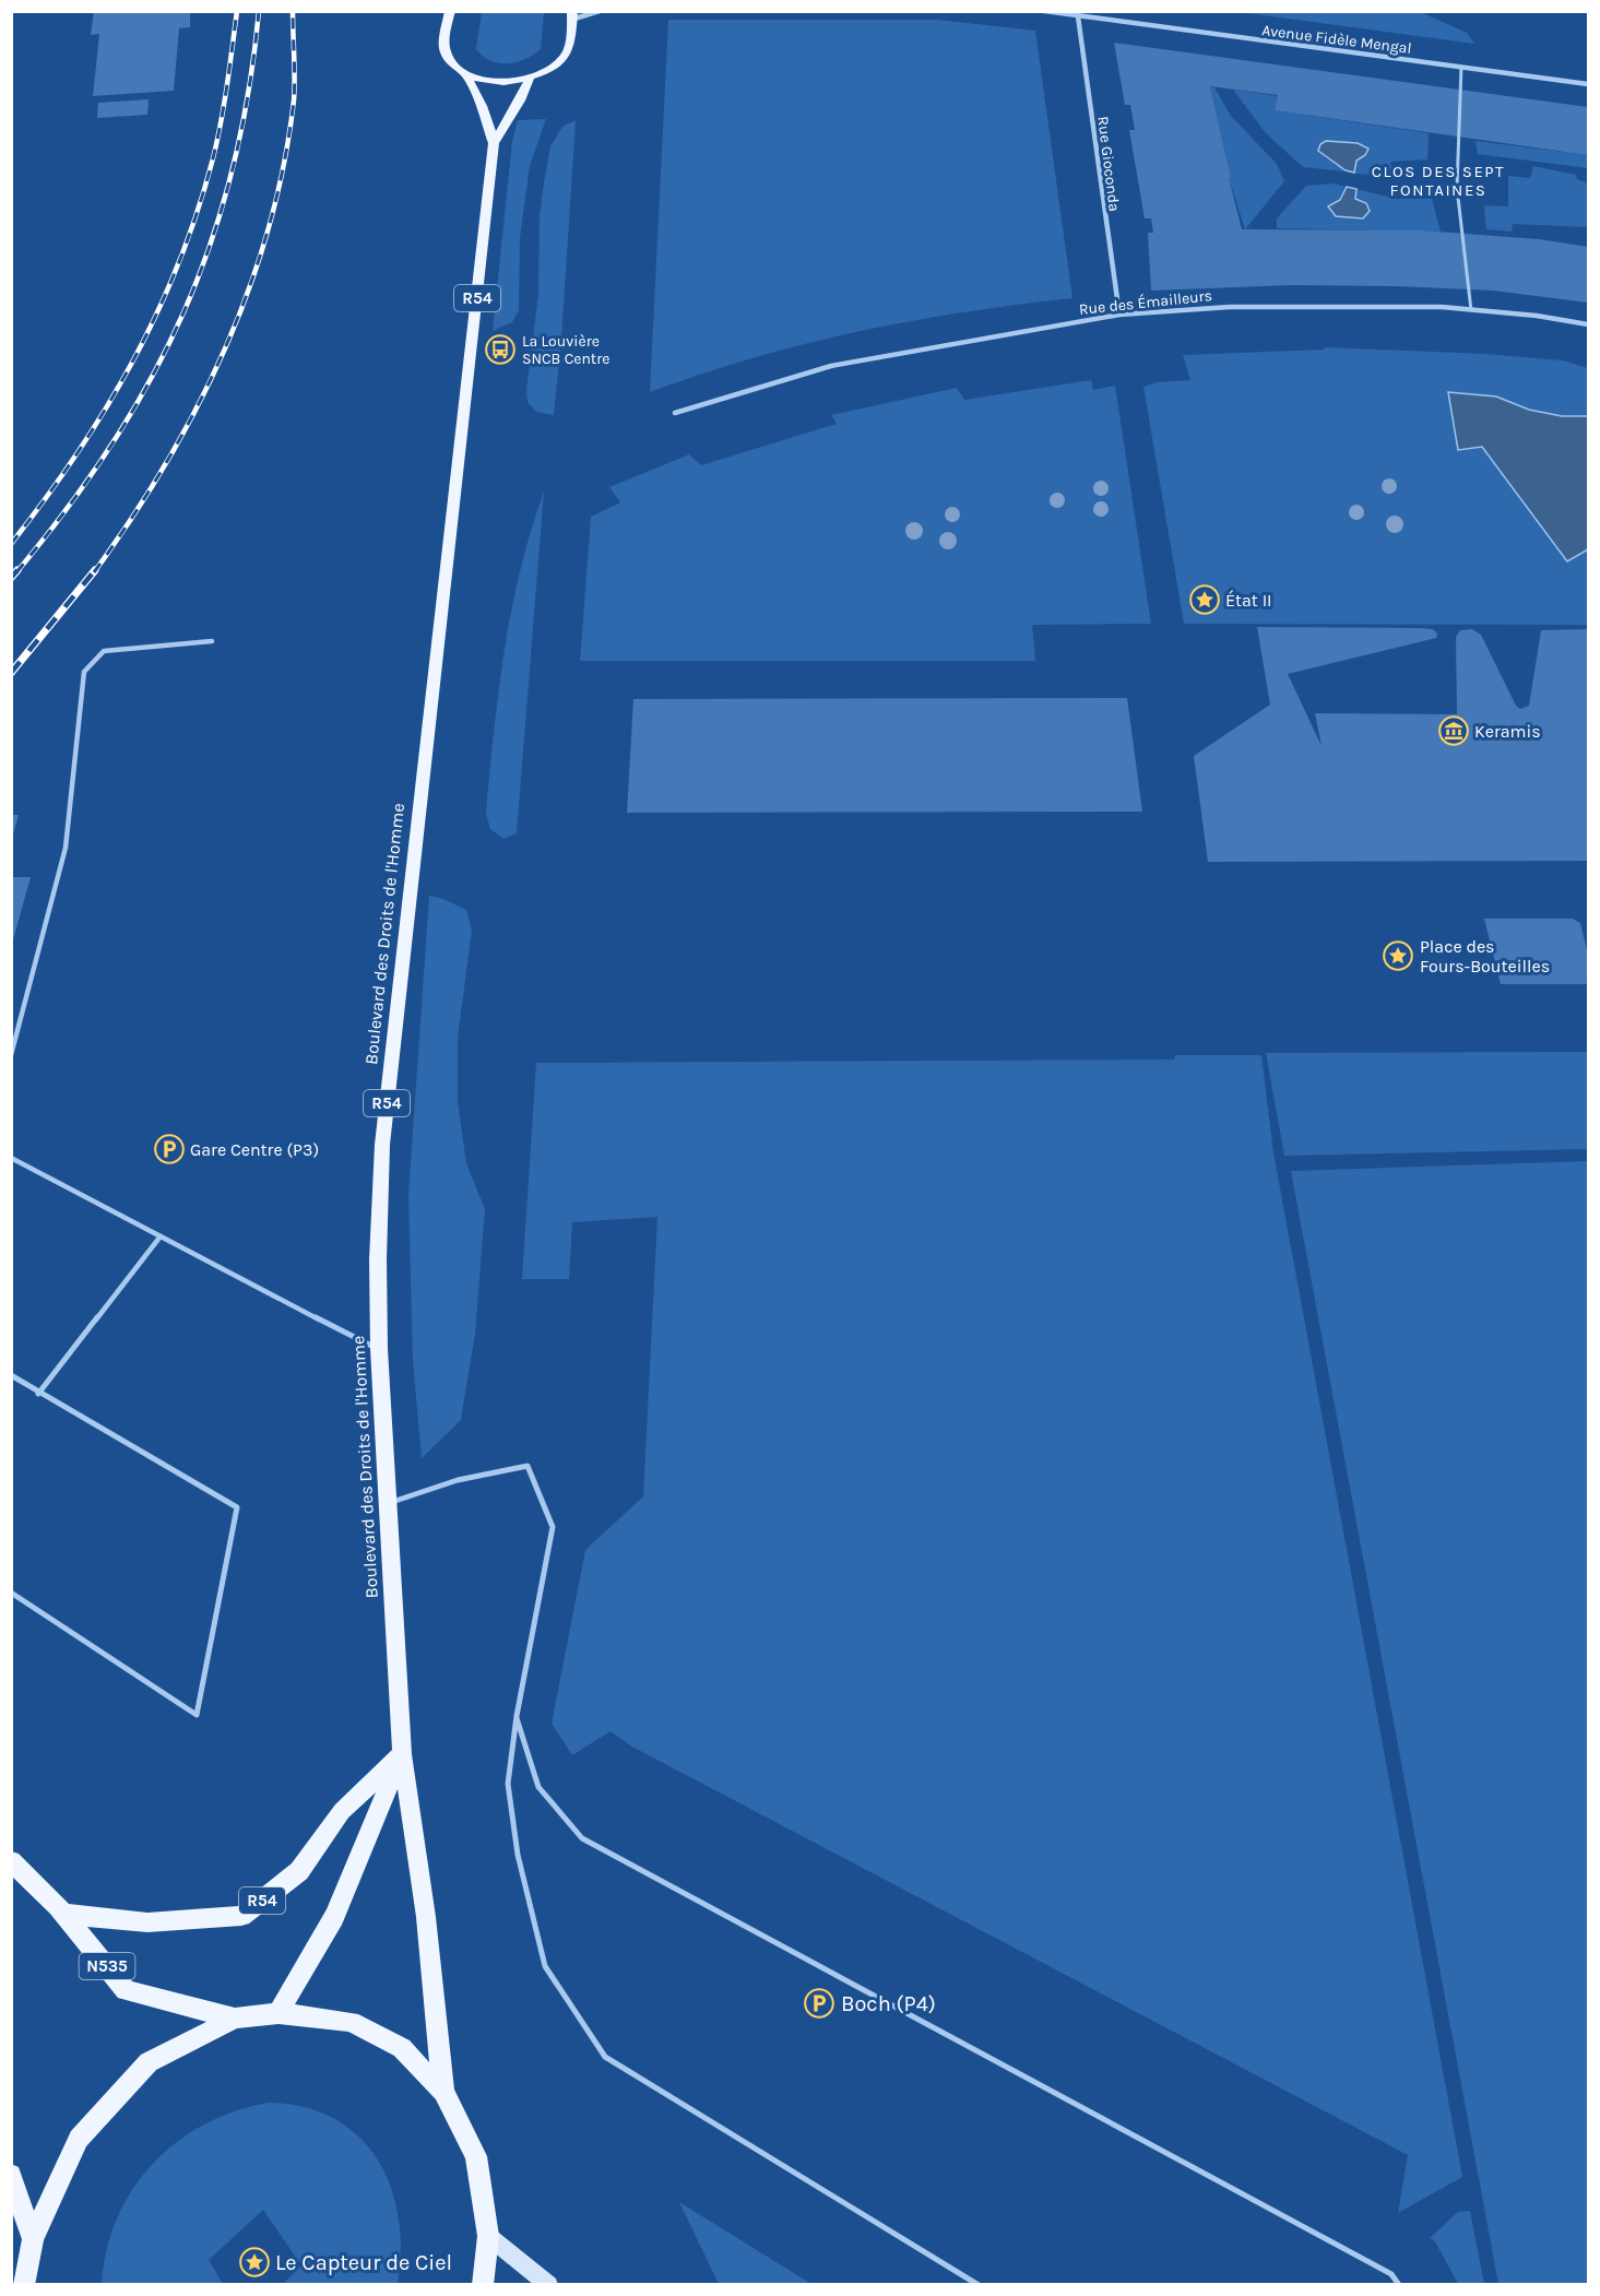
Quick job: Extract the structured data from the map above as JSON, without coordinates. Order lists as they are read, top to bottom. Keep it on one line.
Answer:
{"streets":{"main road":["R54","Boulevard des Droits de l'Homme","N535"],"street":["Avenue Fidèle Mengal","Rue Gioconda","Rue des Émailleurs"]},"crossings":[["Avenue Fidèle Mengal","Rue Gioconda"],["Rue Gioconda","Rue des Émailleurs"],["R54","Boulevard des Droits de l'Homme"],["R54","N535"]],"districts":["CLOS DES SEPT FONTAINES"],"places":{"bus stop":["La Louvière SNCB Centre"],"place":["État II","Place des Fours-Bouteilles","Le Capteur de Ciel"],"museum":["Keramis"],"parking":["Gare Centre (P3)","Boch (P4)"]}}
